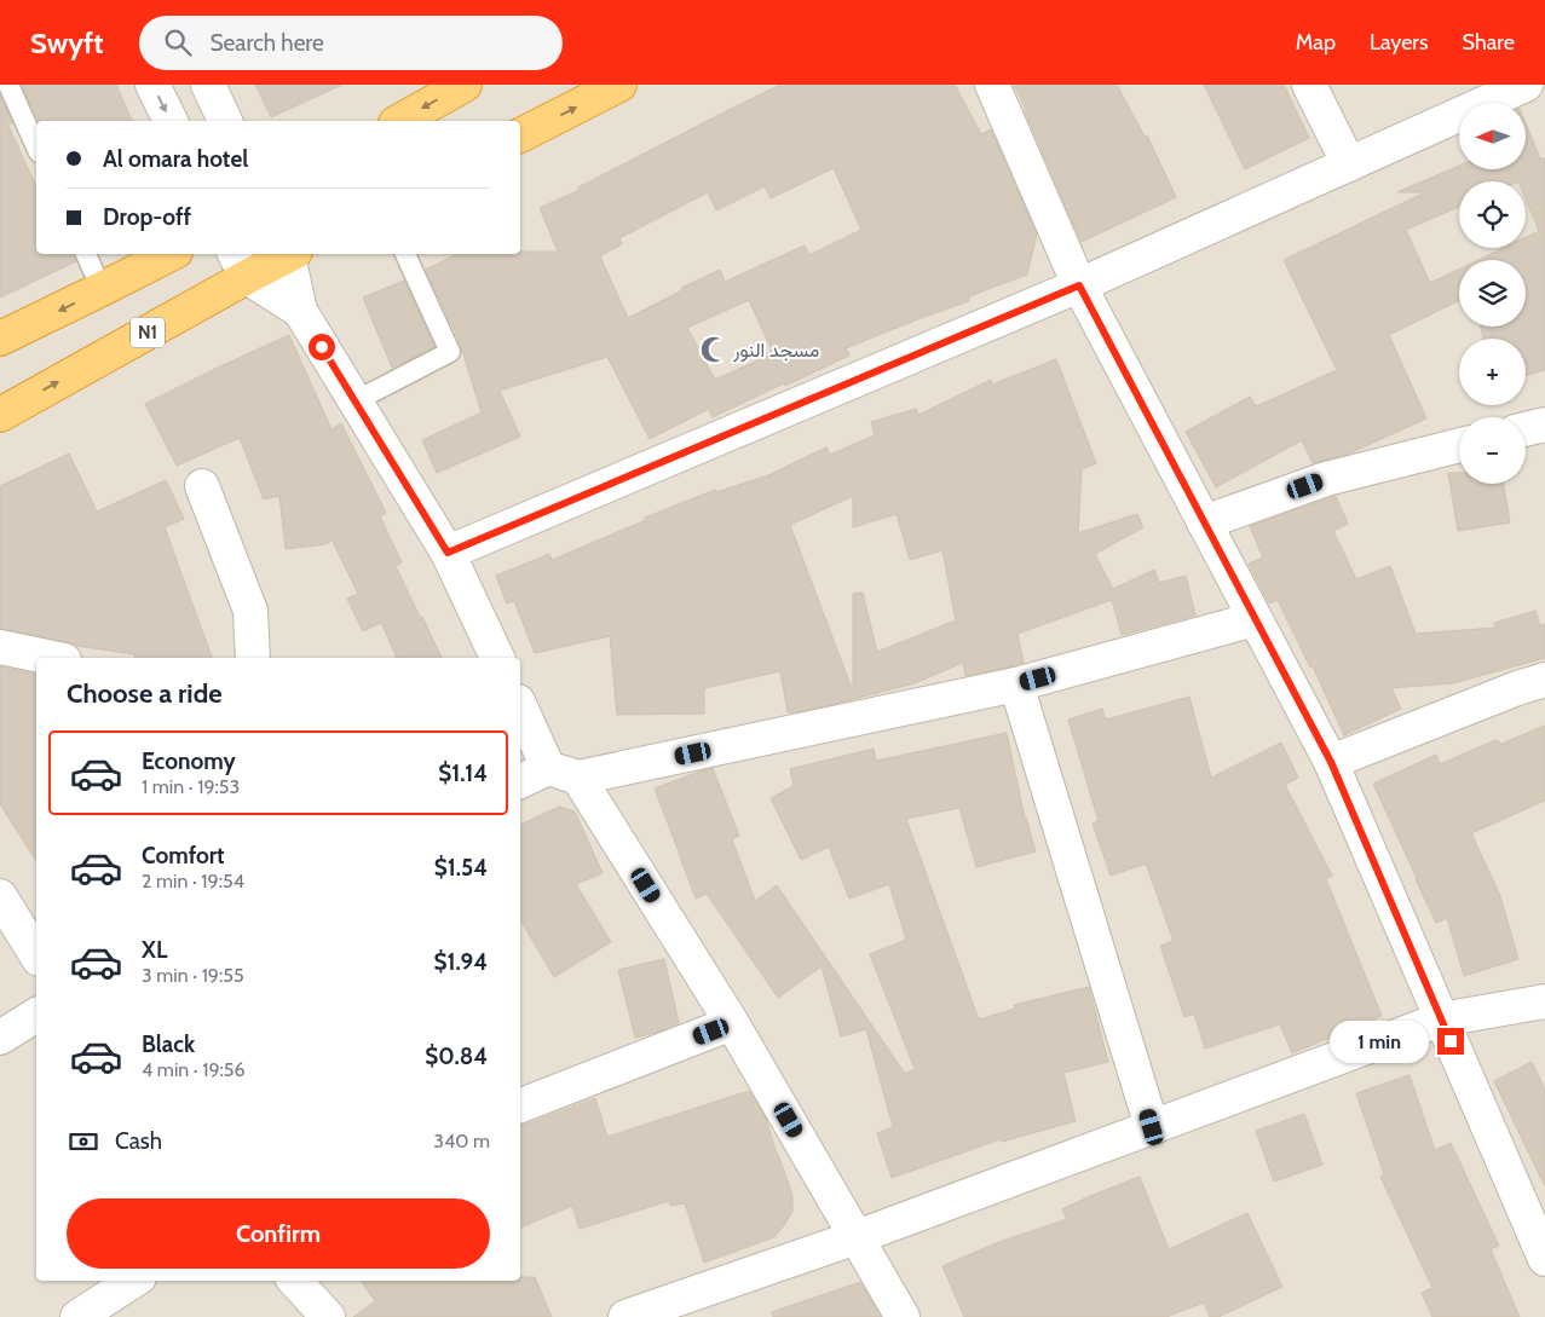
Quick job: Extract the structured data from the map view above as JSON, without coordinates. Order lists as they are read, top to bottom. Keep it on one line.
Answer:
{"streets":{"highway":["N1"]},"places":{"mosque":["مسجد النور"]},"north":"left","page":{"header":"Swyft","search":"Search here","nav":["Map","Layers","Share"],"map_buttons":["+","−"],"banner":["Al omara hotel","Drop-off"],"heading":"Choose a ride","list":[{"name":"Economy","note":"1 min · 19:53","value":"$1.14"},{"name":"Comfort","note":"2 min · 19:54","value":"$1.54"},{"name":"XL","note":"3 min · 19:55","value":"$1.94"},{"name":"Black","note":"4 min · 19:56","value":"$0.84"}],"bubble":"1 min","pay":["Cash","340 m"],"buttons":"Confirm"}}
